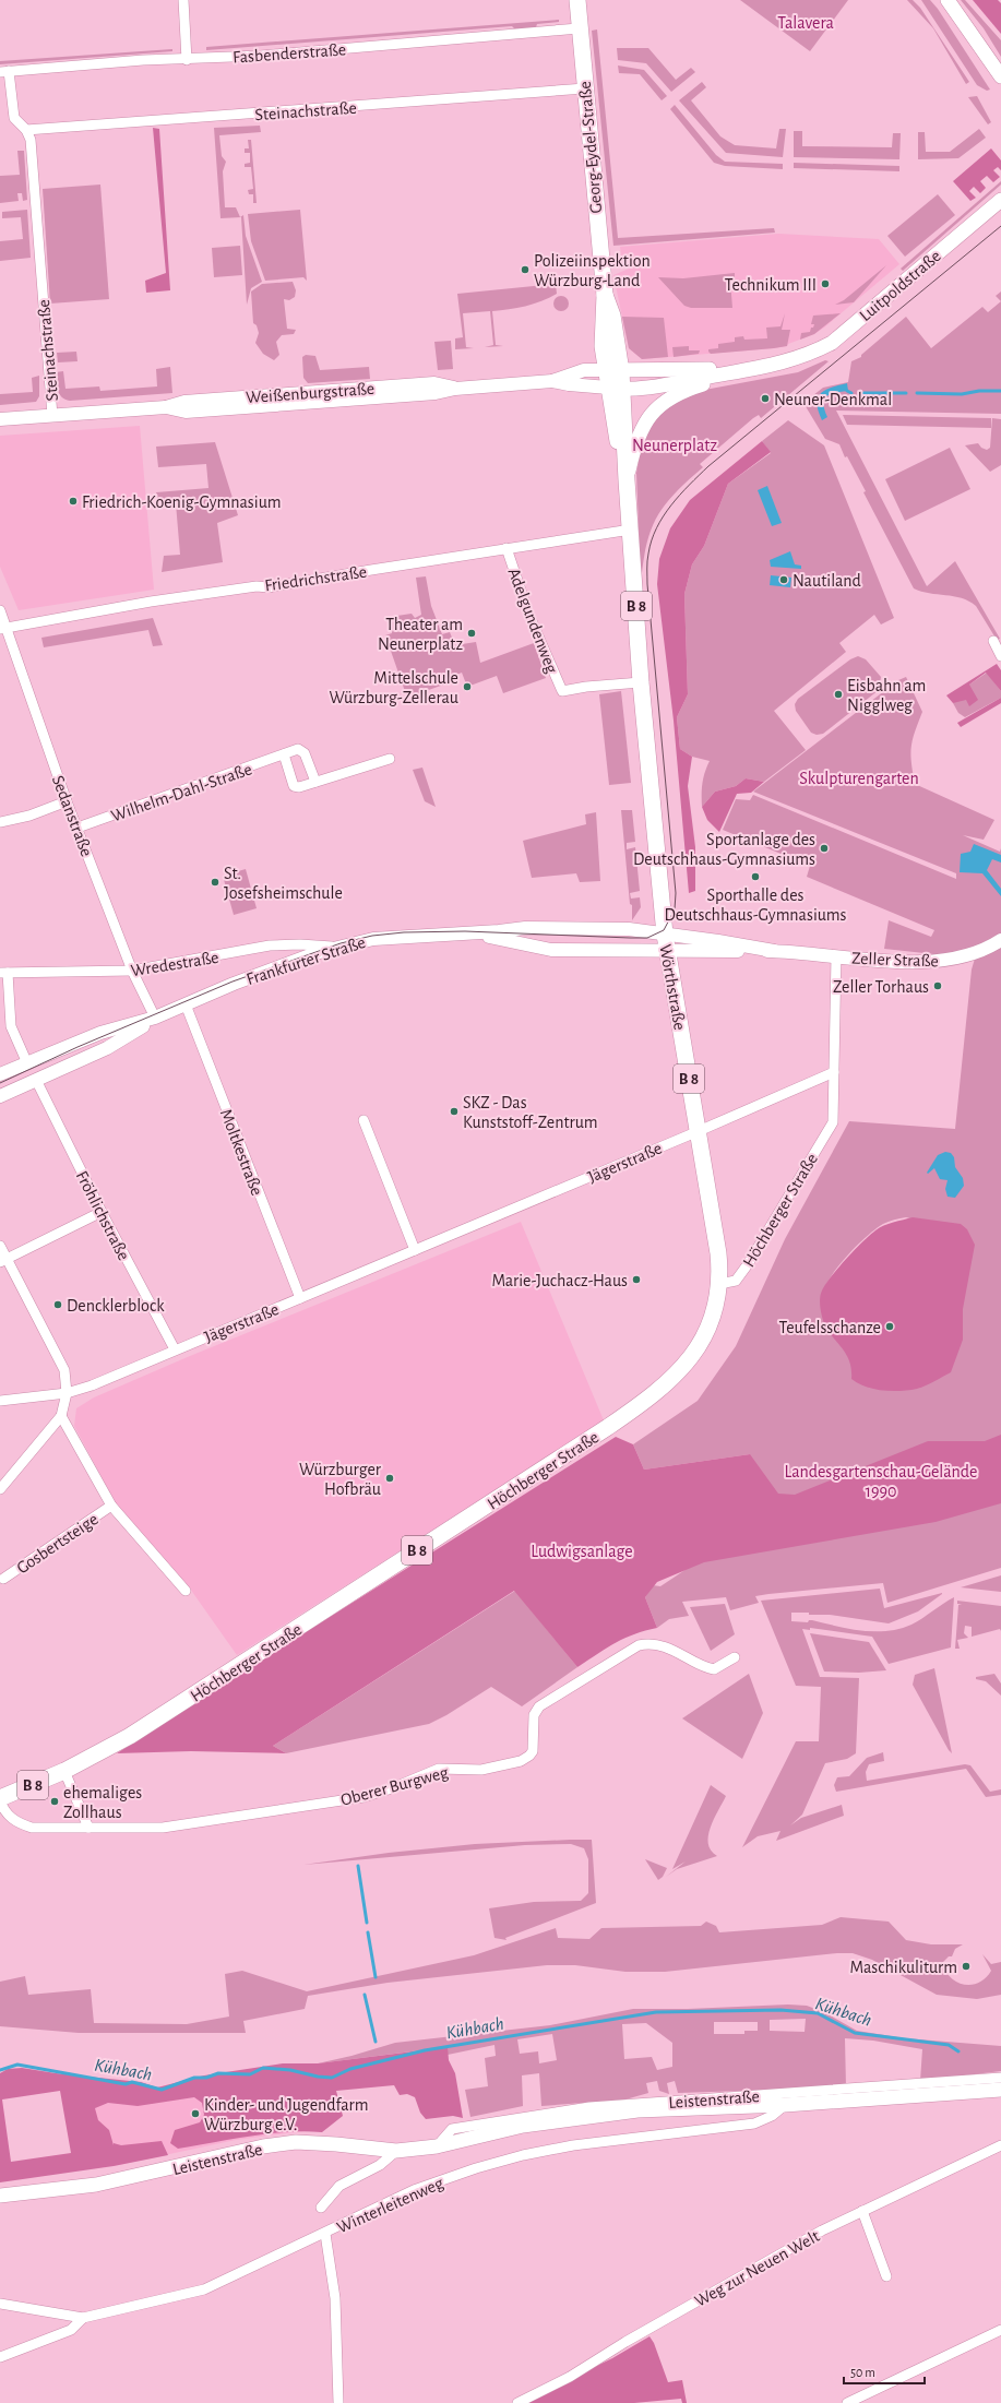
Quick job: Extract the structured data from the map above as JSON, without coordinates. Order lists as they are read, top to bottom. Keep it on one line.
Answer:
{"streets":{"main road":["Georg-Eydel-Straße","Luitpoldstraße","B 8","Wörthstraße","Höchberger Straße","Leistenstraße"],"street":["Fasbenderstraße","Steinachstraße","Weißenburgstraße","Friedrichstraße","Adelgundenweg","Wilhelm-Dahl-Straße","Sedanstraße","Zeller Straße","Frankfurter Straße","Wredestraße","Moltkestraße","Jägerstraße","Fröhlichstraße","Gosbertsteige","Oberer Burgweg","Winterleitenweg","Weg zur Neuen Welt"]},"crossings":[["Fasbenderstraße","Steinachstraße"],["Fasbenderstraße","Georg-Eydel-Straße"],["Steinachstraße","Georg-Eydel-Straße"],["Steinachstraße","Weißenburgstraße"],["Georg-Eydel-Straße","Weißenburgstraße"],["Georg-Eydel-Straße","B 8"],["Georg-Eydel-Straße","Wörthstraße"],["Luitpoldstraße","B 8"],["Weißenburgstraße","B 8"],["Weißenburgstraße","Wörthstraße"],["Friedrichstraße","Adelgundenweg"],["Friedrichstraße","Sedanstraße"],["Friedrichstraße","Wörthstraße"],["B 8","Wörthstraße"],["Adelgundenweg","Wörthstraße"],["Wilhelm-Dahl-Straße","Sedanstraße"],["Sedanstraße","Frankfurter Straße"],["Sedanstraße","Wredestraße"],["Zeller Straße","Frankfurter Straße"],["Zeller Straße","Höchberger Straße"],["Frankfurter Straße","Wredestraße"],["Frankfurter Straße","Wörthstraße"],["Frankfurter Straße","Moltkestraße"],["Frankfurter Straße","Höchberger Straße"],["Frankfurter Straße","Fröhlichstraße"],["Wörthstraße","Jägerstraße"],["Wörthstraße","Höchberger Straße"],["Moltkestraße","Jägerstraße"],["Jägerstraße","Höchberger Straße"],["Jägerstraße","Fröhlichstraße"],["Höchberger Straße","Oberer Burgweg"],["Leistenstraße","Winterleitenweg"]],"water":["Kühbach"],"parks":["Talavera","Neunerplatz","Skulpturengarten","Landesgartenschau-Gelände 1990","Ludwigsanlage"],"places":["Polizeiinspektion Würzburg-Land","Technikum III","Neuner-Denkmal","Friedrich-Koenig-Gymnasium","Nautiland","Theater am Neunerplatz","Mittelschule Würzburg-Zellerau","Eisbahn am Nigglweg","Sportanlage des Deutschhaus-Gymnasiums","Sporthalle des Deutschhaus-Gymnasiums","St. Josefsheimschule","Zeller Torhaus","SKZ - Das Kunststoff-Zentrum","Marie-Juchacz-Haus","Dencklerblock","Teufelsschanze","Würzburger Hofbräu","ehemaliges Zollhaus","Maschikuliturm","Kinder- und Jugendfarm Würzburg e.V."],"scale_bar":"50 m"}
